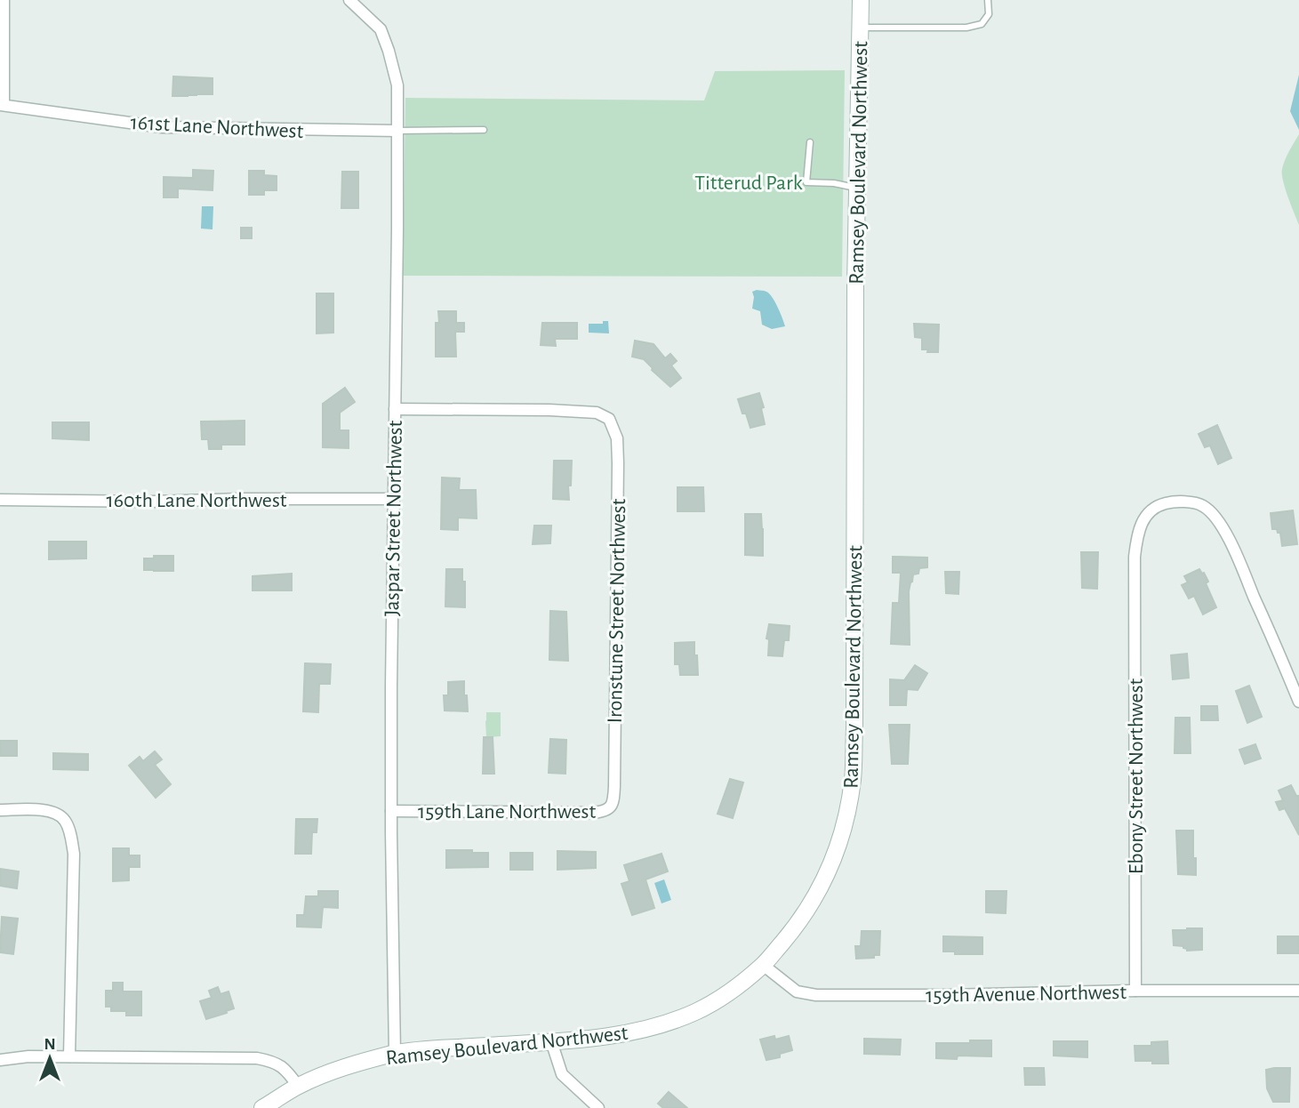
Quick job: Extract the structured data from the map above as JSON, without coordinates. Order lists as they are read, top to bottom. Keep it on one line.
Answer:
{"streets":{"street":["161st Lane Northwest","Ramsey Boulevard Northwest","160th Lane Northwest","Jaspar Street Northwest","Ironstune Street Northwest","Ebony Street Northwest","159th Lane Northwest","159th Avenue Northwest"]},"crossings":[["161st Lane Northwest","Jaspar Street Northwest"],["Ramsey Boulevard Northwest","Jaspar Street Northwest"],["Ramsey Boulevard Northwest","159th Avenue Northwest"],["160th Lane Northwest","Jaspar Street Northwest"],["Jaspar Street Northwest","Ironstune Street Northwest"],["Jaspar Street Northwest","159th Lane Northwest"],["Ironstune Street Northwest","159th Lane Northwest"],["Ebony Street Northwest","159th Avenue Northwest"]],"parks":["Titterud Park"],"north":"top"}
